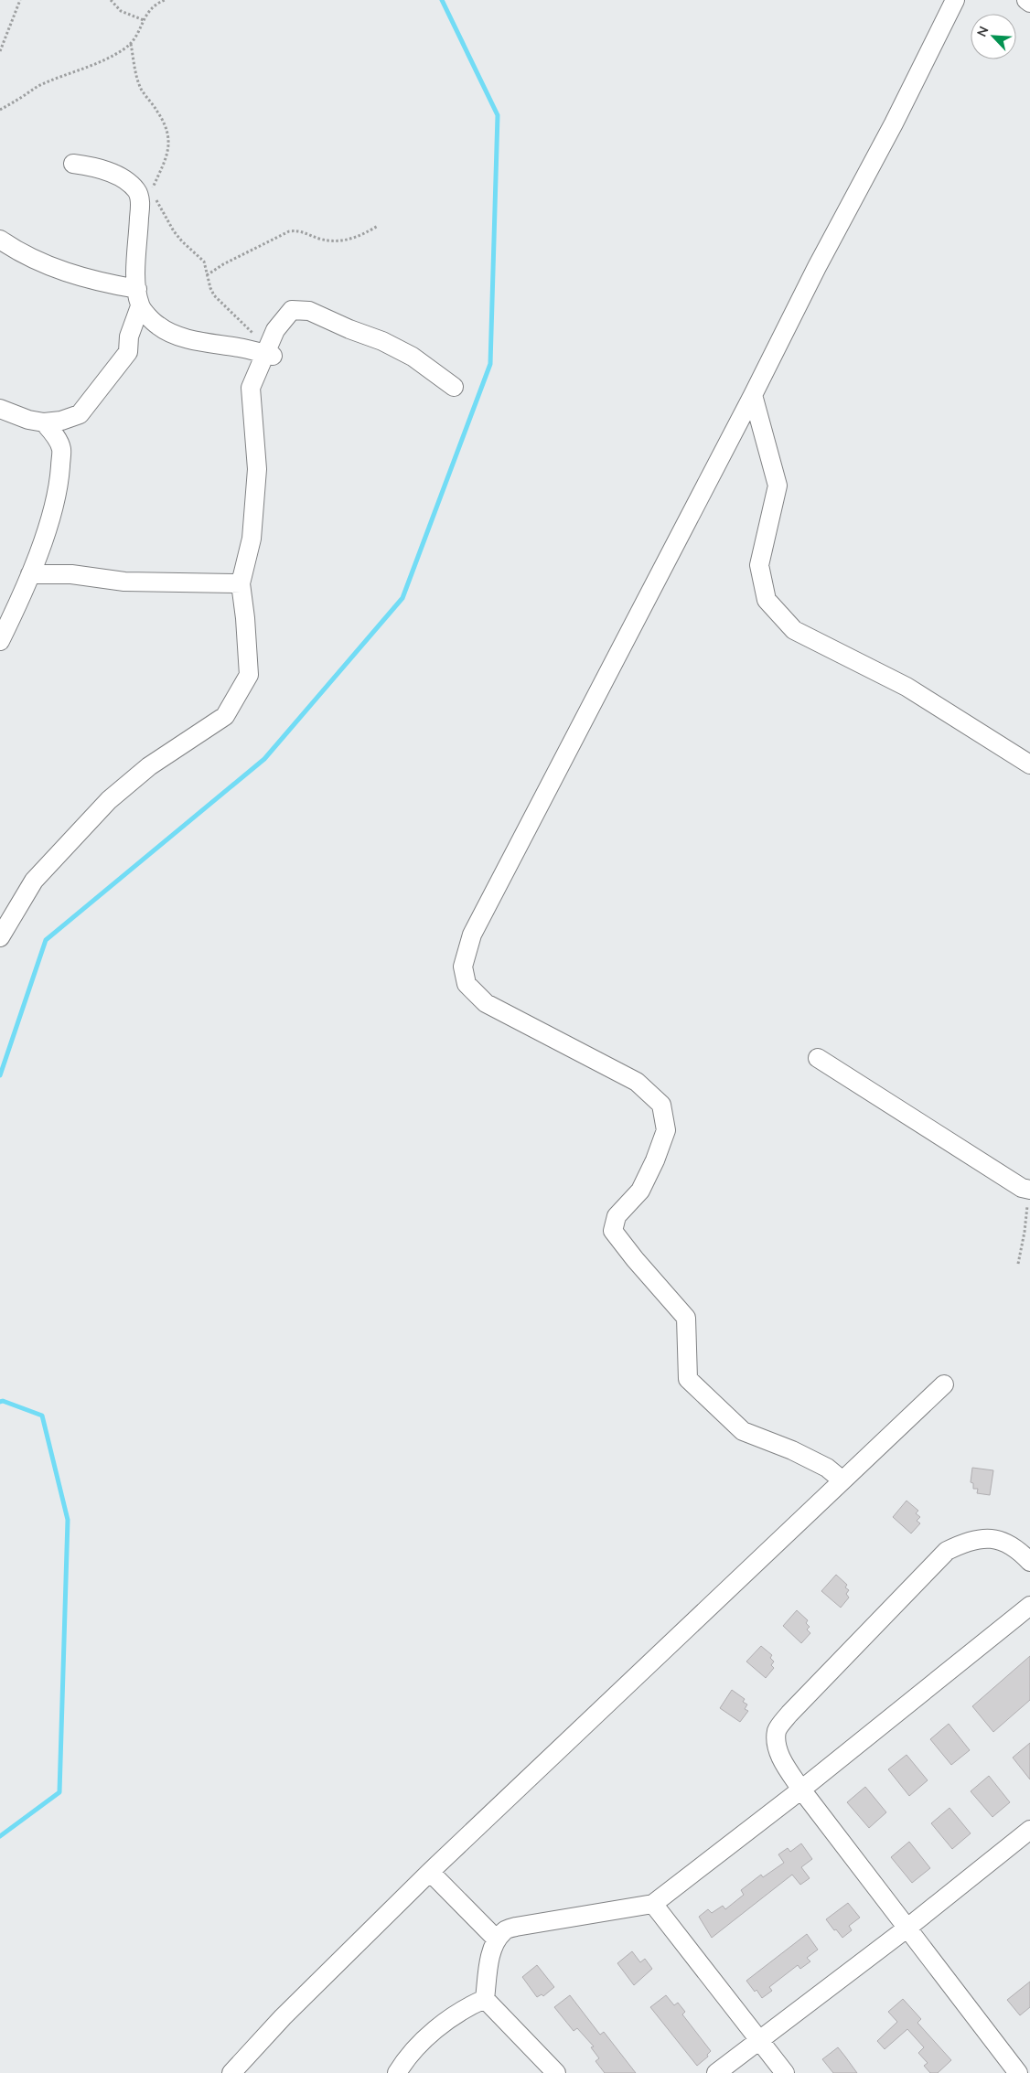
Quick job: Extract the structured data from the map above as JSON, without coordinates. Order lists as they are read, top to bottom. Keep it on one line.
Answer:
{"north":"top left"}
